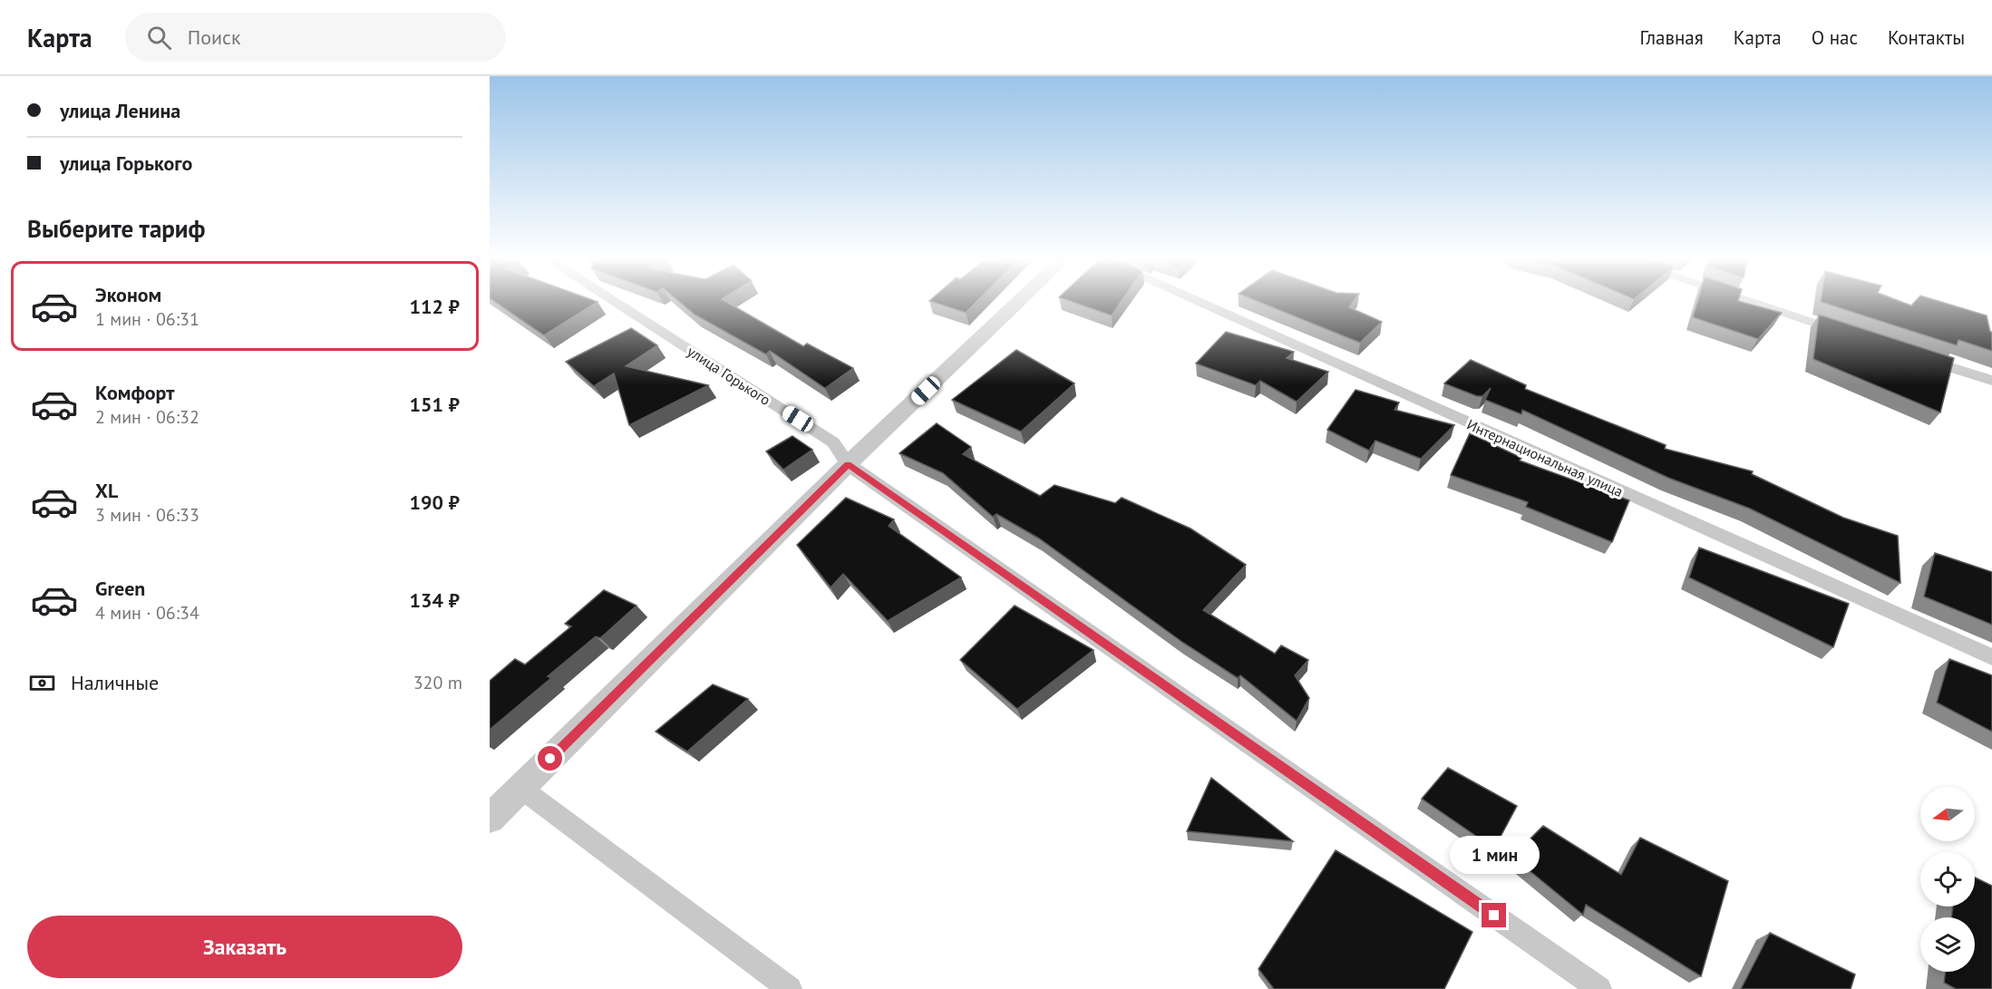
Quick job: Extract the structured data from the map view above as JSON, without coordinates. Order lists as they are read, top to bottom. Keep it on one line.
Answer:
{"streets":{"street":["улица Горького","Интернациональная улица"]},"north":"left","page":{"header":"Карта","search":"Поиск","nav":["Главная","Карта","О нас","Контакты"],"banner":["улица Ленина","улица Горького"],"heading":"Выберите тариф","list":[{"name":"Эконом","note":"1 мин · 06:31","value":"112 ₽"},{"name":"Комфорт","note":"2 мин · 06:32","value":"151 ₽"},{"name":"XL","note":"3 мин · 06:33","value":"190 ₽"},{"name":"Green","note":"4 мин · 06:34","value":"134 ₽"}],"pay":["Наличные","320 m"],"bubble":"1 мин","buttons":"Заказать"}}
